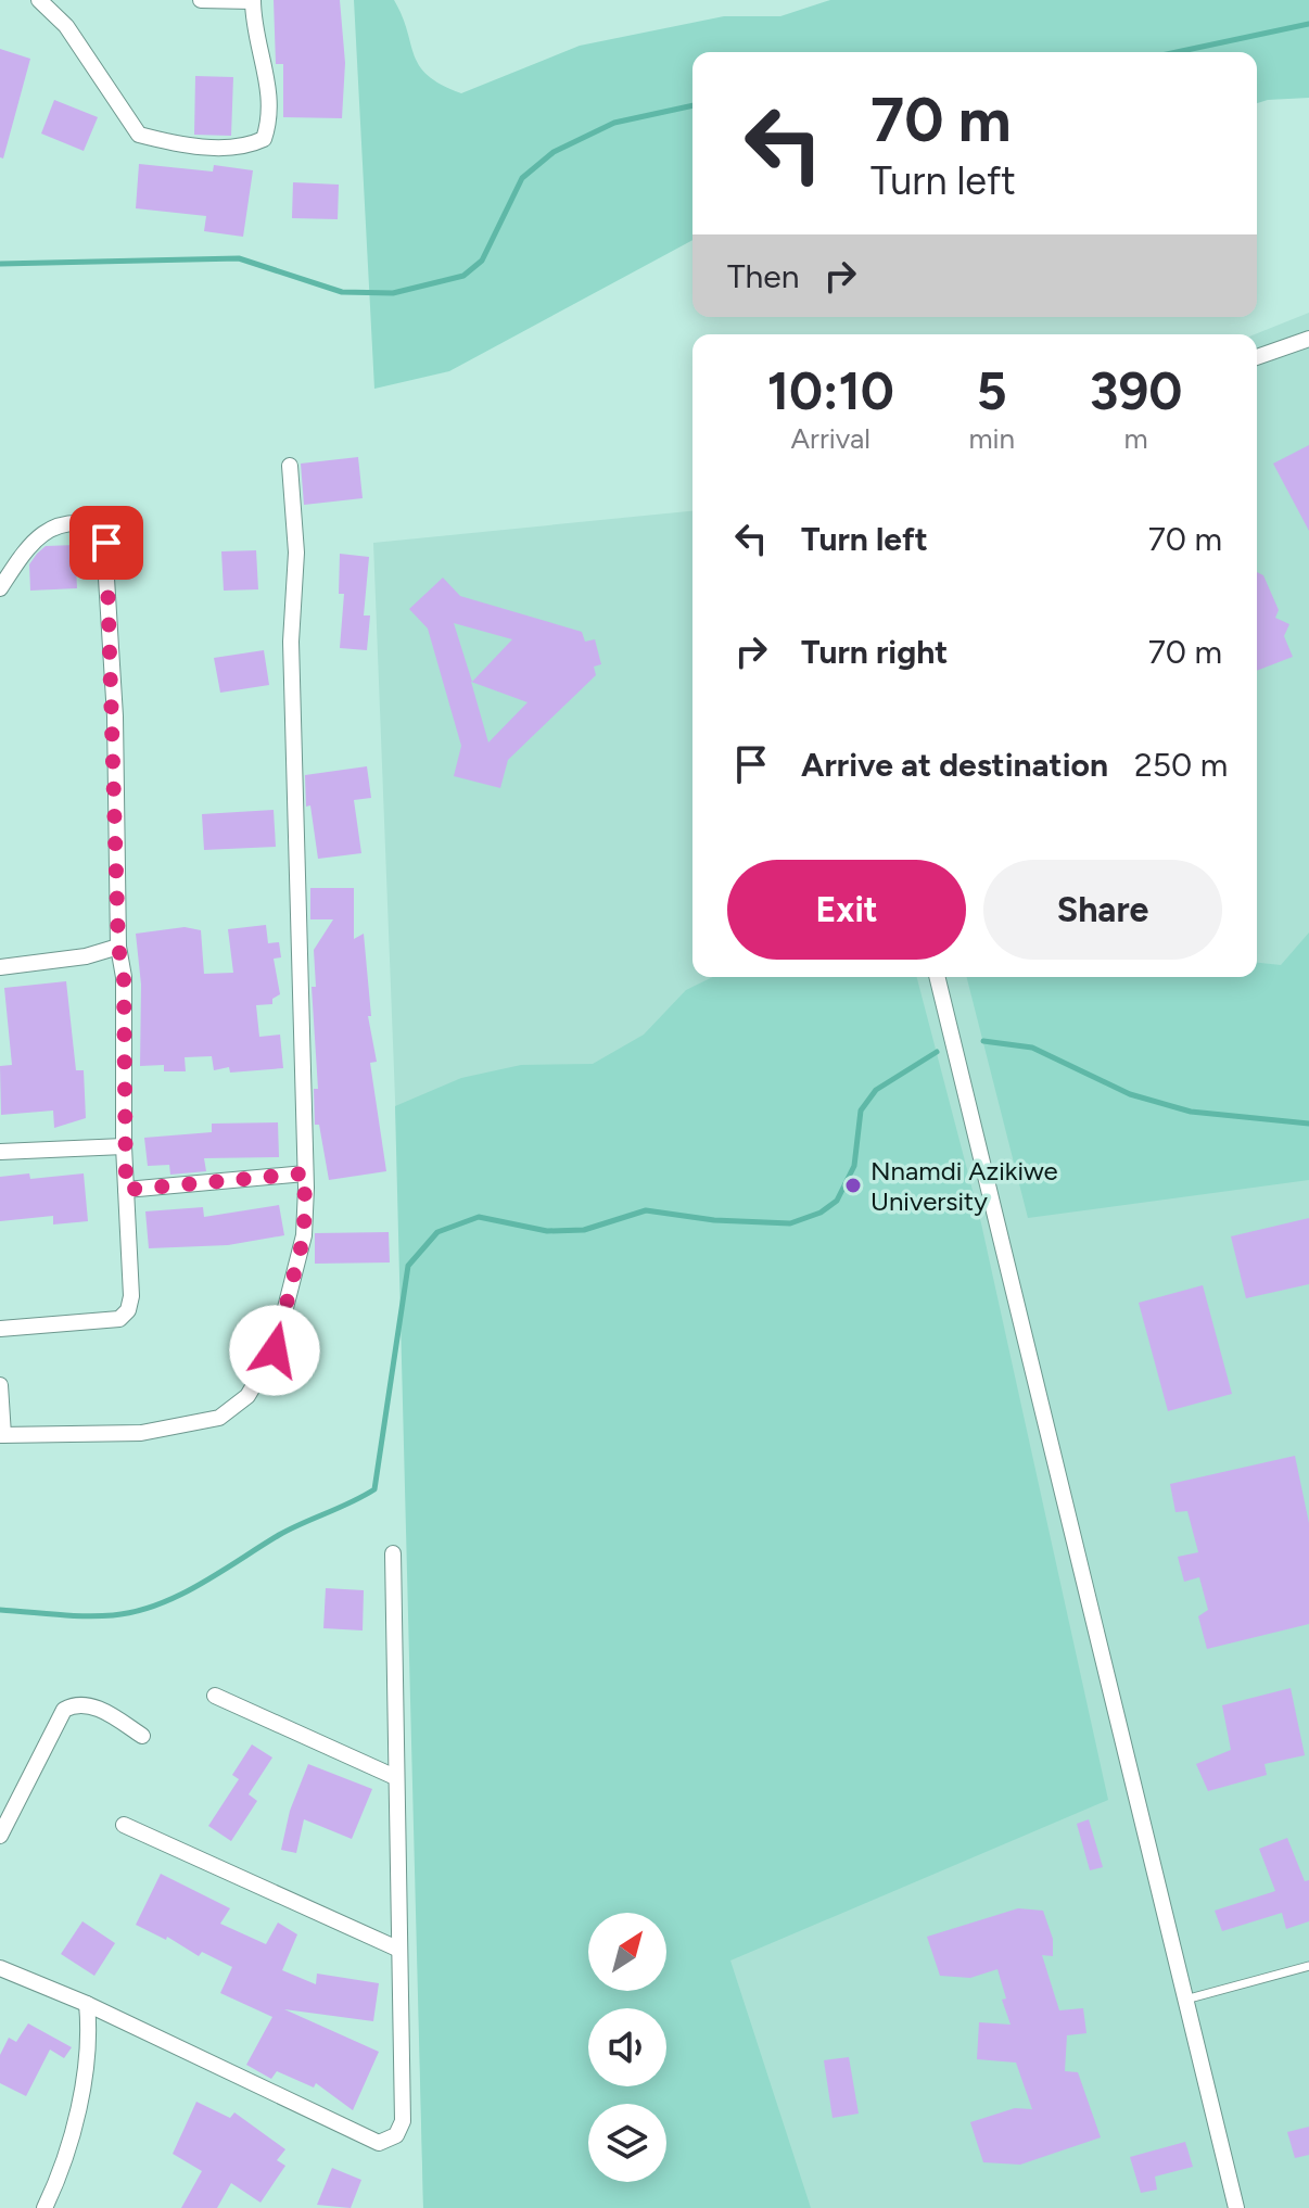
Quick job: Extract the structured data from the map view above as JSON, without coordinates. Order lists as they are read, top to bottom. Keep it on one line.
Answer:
{"places":["Nnamdi Azikiwe University"],"north":"top right","page":{"turn":["70 m","Turn left"],"then":"Then","eta":["10:10","Arrival","5","min","390","m"],"list":[{"name":"Turn left","value":"70 m"},{"name":"Turn right","value":"70 m"},{"name":"Arrive at destination","value":"250 m"}],"buttons":["Exit","Share"]}}
